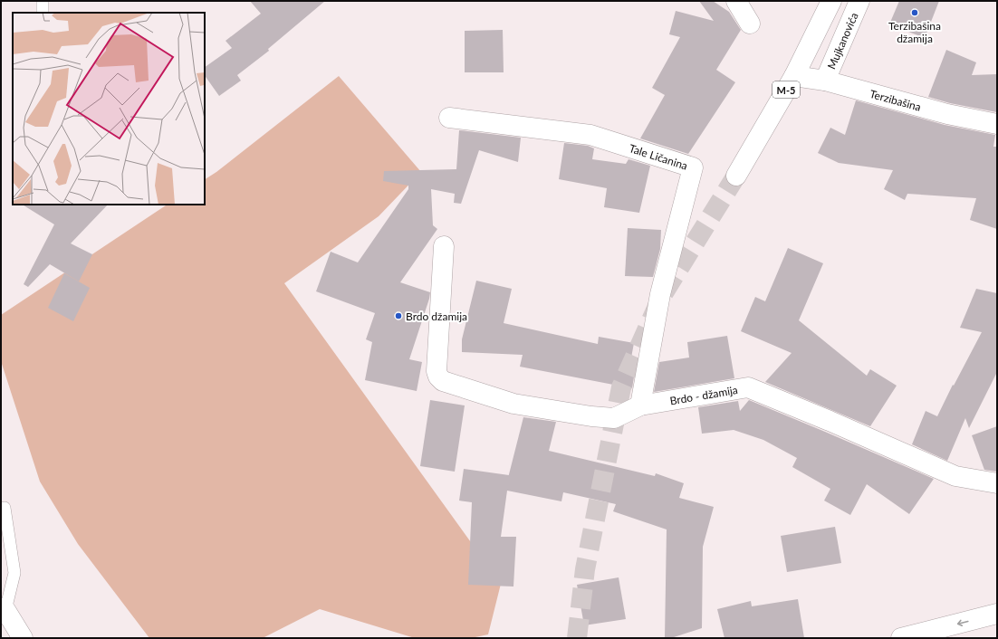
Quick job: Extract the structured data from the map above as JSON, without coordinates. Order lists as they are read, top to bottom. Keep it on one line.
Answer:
{"streets":{"street":["Mujkanovića","M-5","Terzibašina","Tale Ličanina","Brdo - džamija"]},"crossings":[["Mujkanovića","Terzibašina"],["M-5","Terzibašina"],["Tale Ličanina","Brdo - džamija"]],"places":["Terzibašina džamija","Brdo džamija"]}
